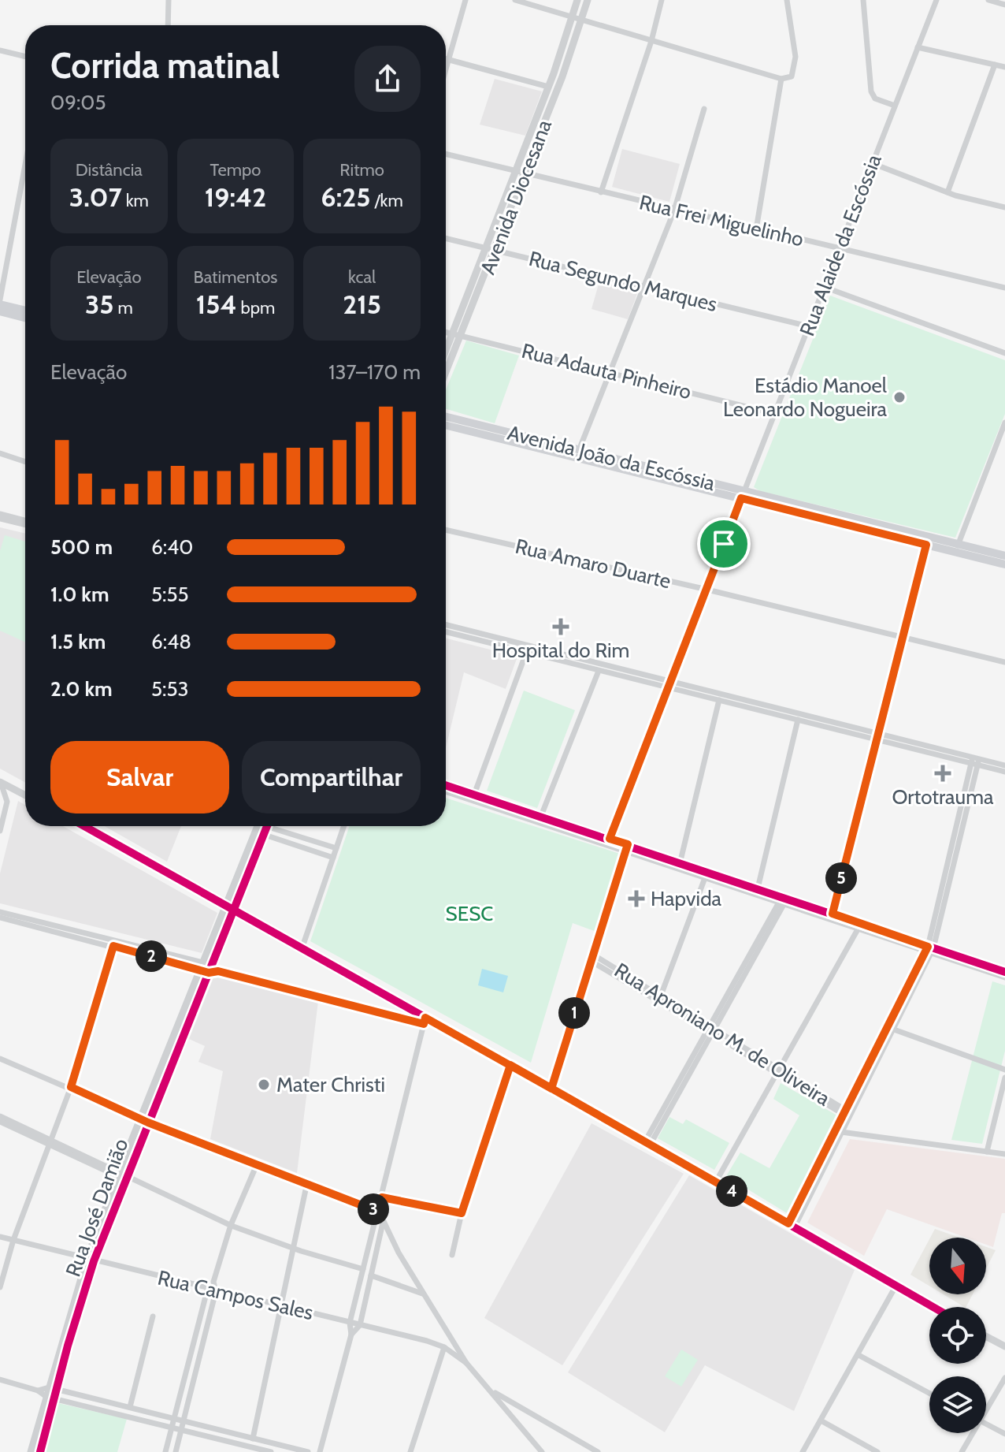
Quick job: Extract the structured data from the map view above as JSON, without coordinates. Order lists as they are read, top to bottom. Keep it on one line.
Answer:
{"streets":{"main road":["Avenida João da Escóssia"],"street":["Avenida Diocesana","Rua Frei Miguelinho","Rua Alaide da Escóssia","Rua Segundo Marques","Rua Adauta Pinheiro","Rua Amaro Duarte","Rua Aproniano M. de Oliveira","Rua José Damião","Rua Campos Sales"]},"crossings":[["Avenida Diocesana","Rua Frei Miguelinho"],["Avenida Diocesana","Rua Segundo Marques"],["Avenida Diocesana","Rua Adauta Pinheiro"],["Rua Frei Miguelinho","Rua Alaide da Escóssia"],["Rua Alaide da Escóssia","Rua Segundo Marques"],["Rua Alaide da Escóssia","Rua Adauta Pinheiro"],["Rua Alaide da Escóssia","Avenida João da Escóssia"],["Rua Alaide da Escóssia","Rua Amaro Duarte"],["Rua José Damião","Rua Campos Sales"]],"parks":["SESC"],"places":{"other":["Estádio Manoel Leonardo Nogueira","Mater Christi"],"health":["Hospital do Rim","Ortotrauma","Hapvida"]},"north":"bottom","page":{"heading":["Corrida matinal","09:05"],"stats":[["Distância","3.07 km"],["Tempo","19:42"],["Ritmo","6:25 /km"],["Elevação","35 m"],["Batimentos","154 bpm"],["kcal","215"]],"chart":["Elevação","137–170 m"],"list":[{"name":"500 m","note":"6:40"},{"name":"1.0 km","note":"5:55"},{"name":"1.5 km","note":"6:48"},{"name":"2.0 km","note":"5:53"}],"buttons":["Salvar","Compartilhar"],"pins":["5","2","1","4","3"]}}
